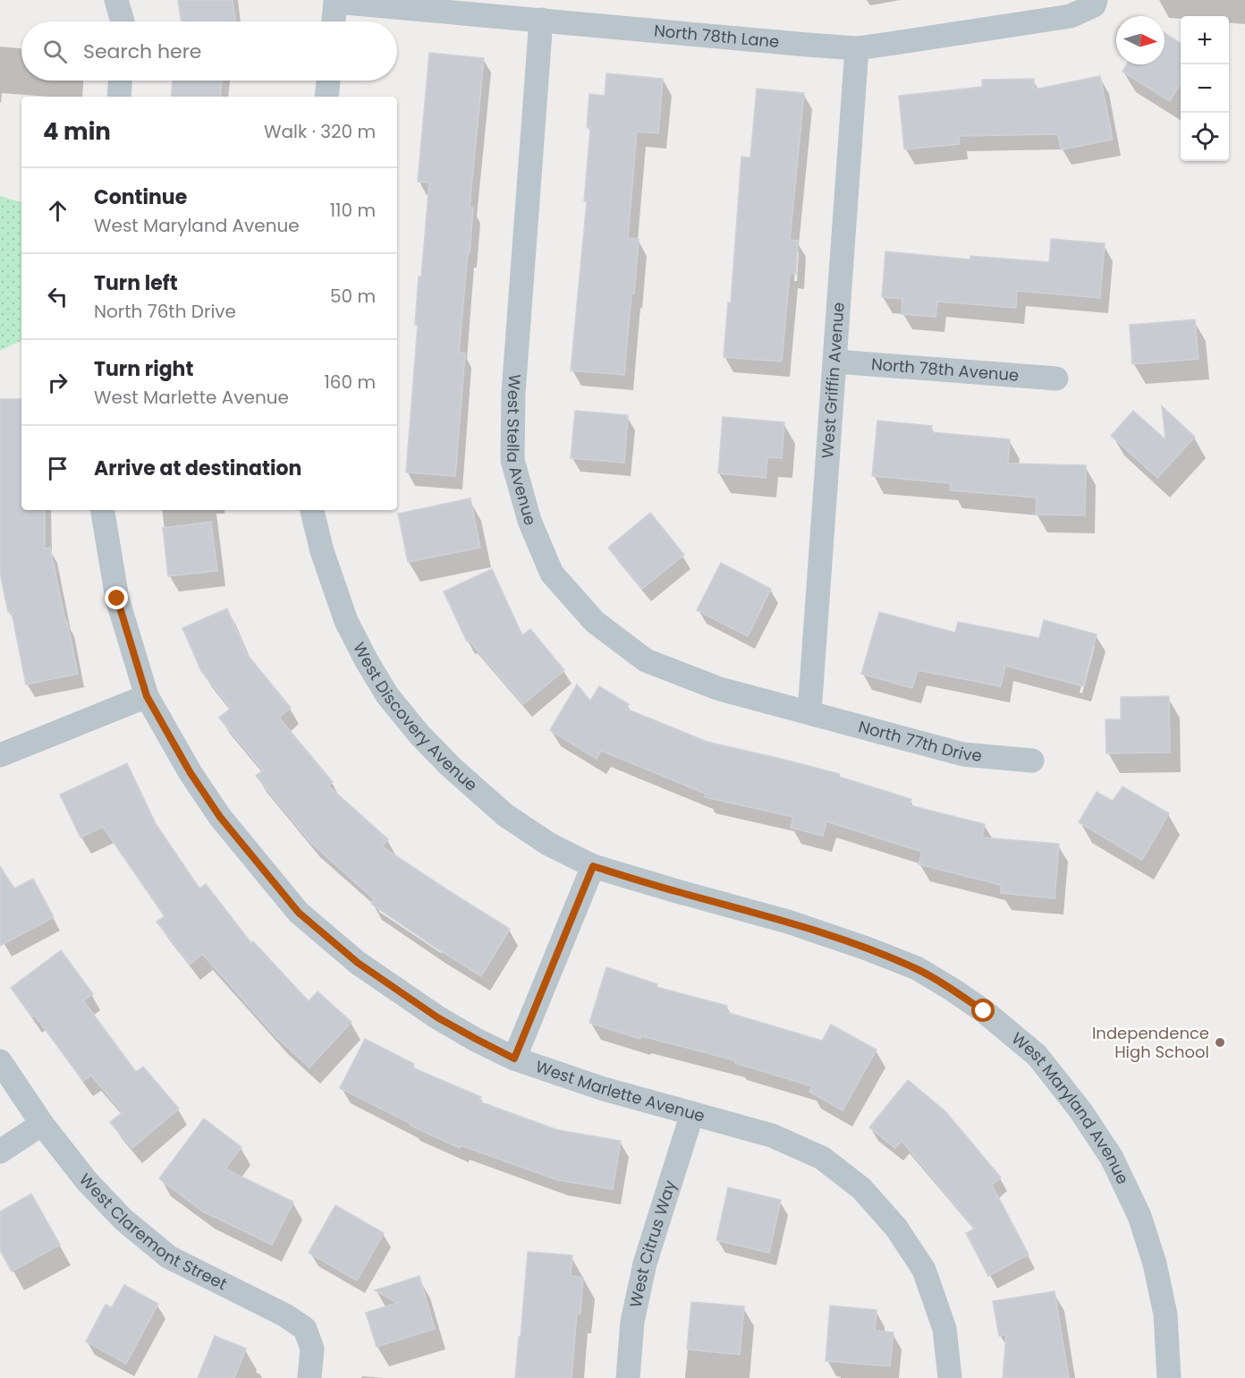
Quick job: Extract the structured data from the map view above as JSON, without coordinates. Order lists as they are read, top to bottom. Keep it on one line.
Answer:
{"streets":{"street":["North 78th Lane","North 78th Avenue","West Griffin Avenue","West Stella Avenue","West Discovery Avenue","North 77th Drive","West Marlette Avenue","West Maryland Avenue","West Claremont Street","West Citrus Way"]},"crossings":[["North 78th Lane","West Griffin Avenue"],["North 78th Lane","West Stella Avenue"],["North 78th Avenue","West Griffin Avenue"],["West Griffin Avenue","West Stella Avenue"],["West Griffin Avenue","North 77th Drive"],["West Stella Avenue","North 77th Drive"],["West Discovery Avenue","West Maryland Avenue"],["West Marlette Avenue","West Citrus Way"]],"places":["Independence High School"],"north":"right","page":{"map_buttons":["+","−"],"search":"Search here","heading":["4 min","Walk · 320 m"],"list":[["Continue","West Maryland Avenue","110 m"],["Turn left","North 76th Drive","50 m"],["Turn right","West Marlette Avenue","160 m"],"Arrive at destination"]}}
